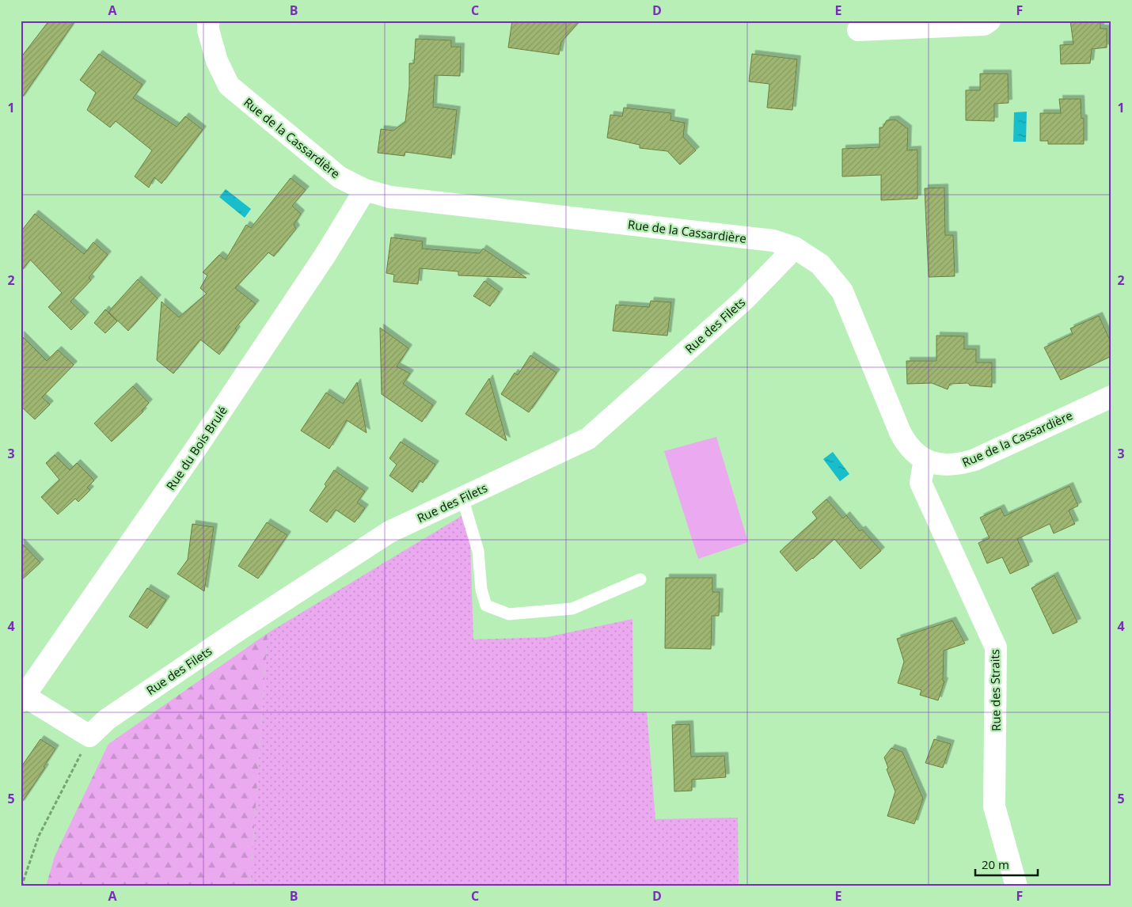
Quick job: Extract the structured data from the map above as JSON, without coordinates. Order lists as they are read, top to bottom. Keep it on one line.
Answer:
{"streets":{"street":["Rue de la Cassardière","Rue des Filets","Rue du Bois Brulé","Rue des Straits"]},"crossings":[["Rue de la Cassardière","Rue des Filets"],["Rue de la Cassardière","Rue du Bois Brulé"],["Rue de la Cassardière","Rue des Straits"]],"scale_bar":"20 m","grid":{"columns":["A","B","C","D","E","F"],"rows":["1","2","3","4","5"]}}
